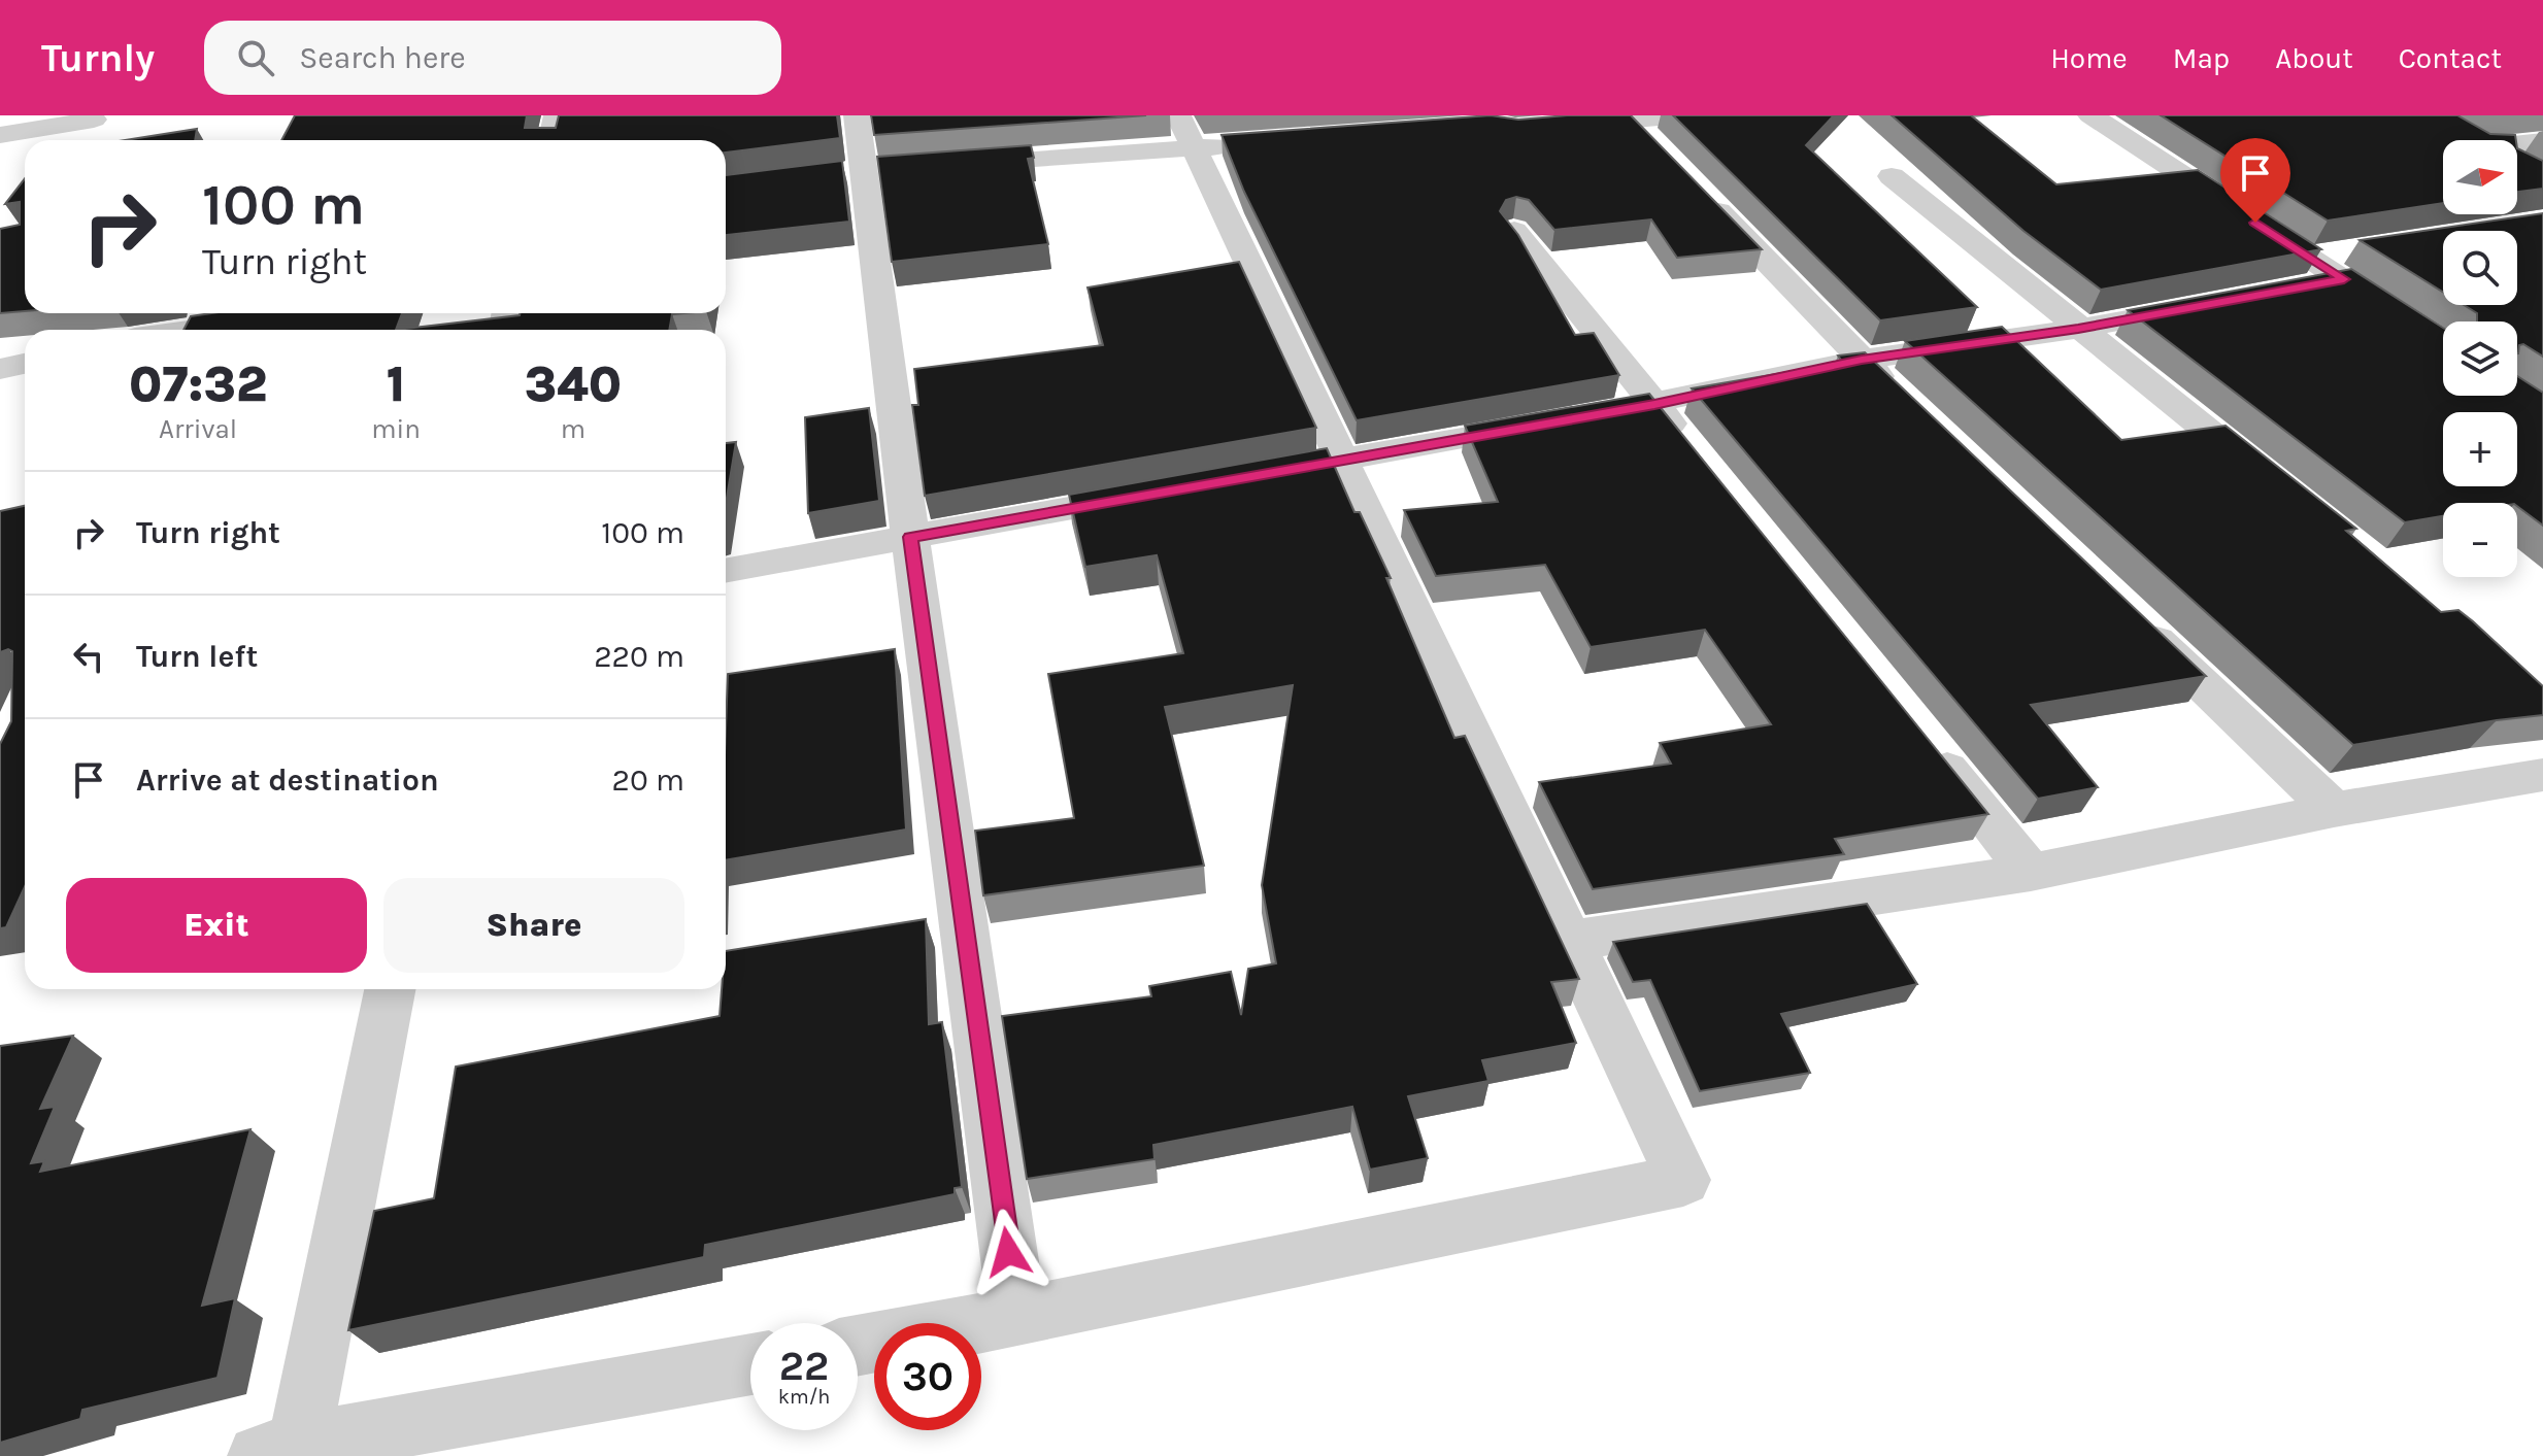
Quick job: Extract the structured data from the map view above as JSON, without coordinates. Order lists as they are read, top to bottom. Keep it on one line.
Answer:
{"north":"right","page":{"header":"Turnly","search":"Search here","nav":["Home","Map","About","Contact"],"map_buttons":["+","−"],"turn":["100 m","Turn right"],"eta":["07:32","Arrival","1","min","340","m"],"list":[{"name":"Turn right","value":"100 m"},{"name":"Turn left","value":"220 m"},{"name":"Arrive at destination","value":"20 m"}],"buttons":["Exit","Share"],"speed":"22 km/h","limit":"30"}}
